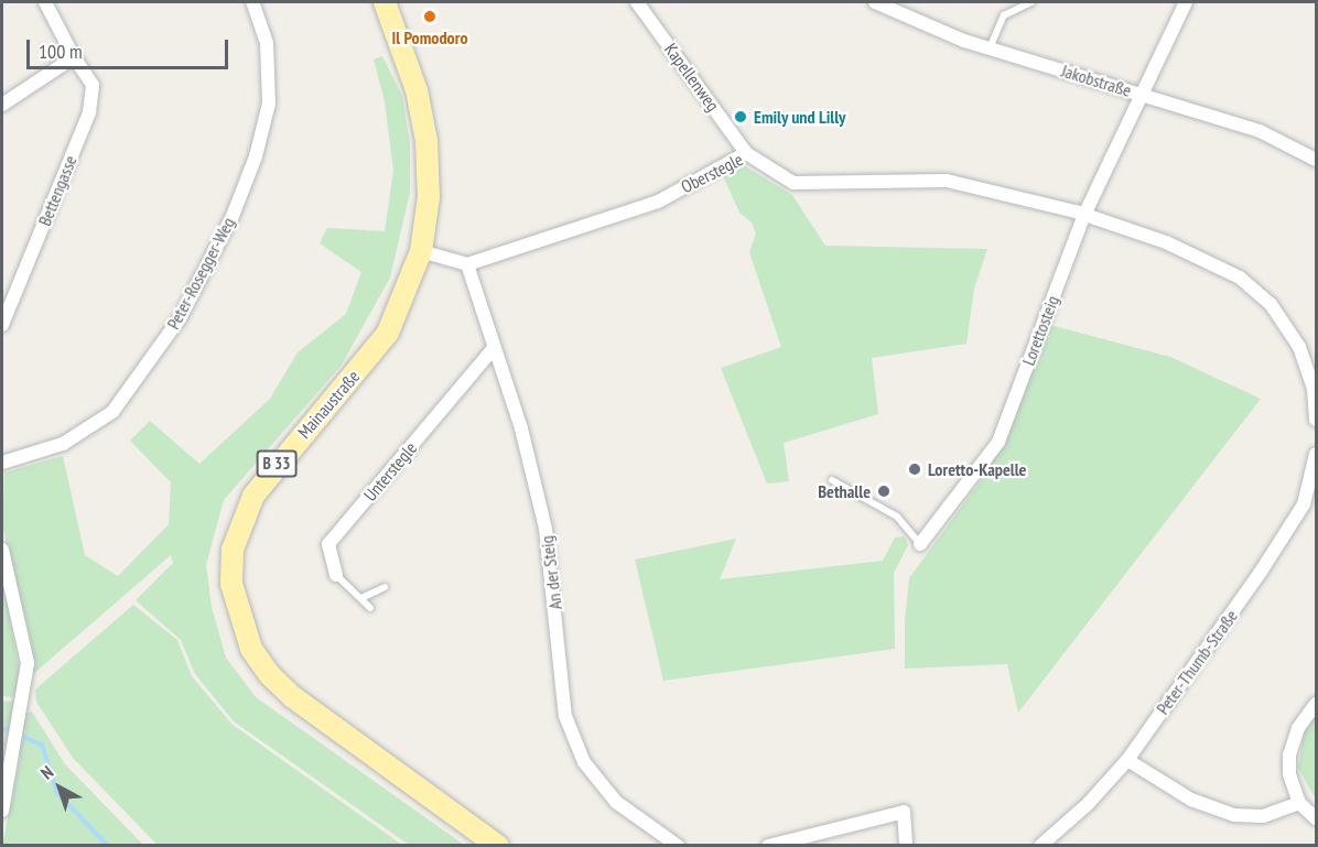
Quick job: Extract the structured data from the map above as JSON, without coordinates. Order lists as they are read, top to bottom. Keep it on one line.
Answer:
{"streets":{"main road":["Mainaustraße","B 33"],"street":["Kapellenweg","Jakobstraße","Oberstegle","Bettengasse","Peter-Rosegger-Weg","Lorettosteig","Unterstegle","An der Steig","Peter-Thumb-Straße"]},"crossings":[["Kapellenweg","Oberstegle"],["Jakobstraße","Lorettosteig"],["Oberstegle","Lorettosteig"],["Oberstegle","An der Steig"],["Unterstegle","An der Steig"]],"places":["Il Pomodoro","Emily und Lilly","Loretto-Kapelle","Bethalle"],"scale_bar":"100 m","north":"top left"}
